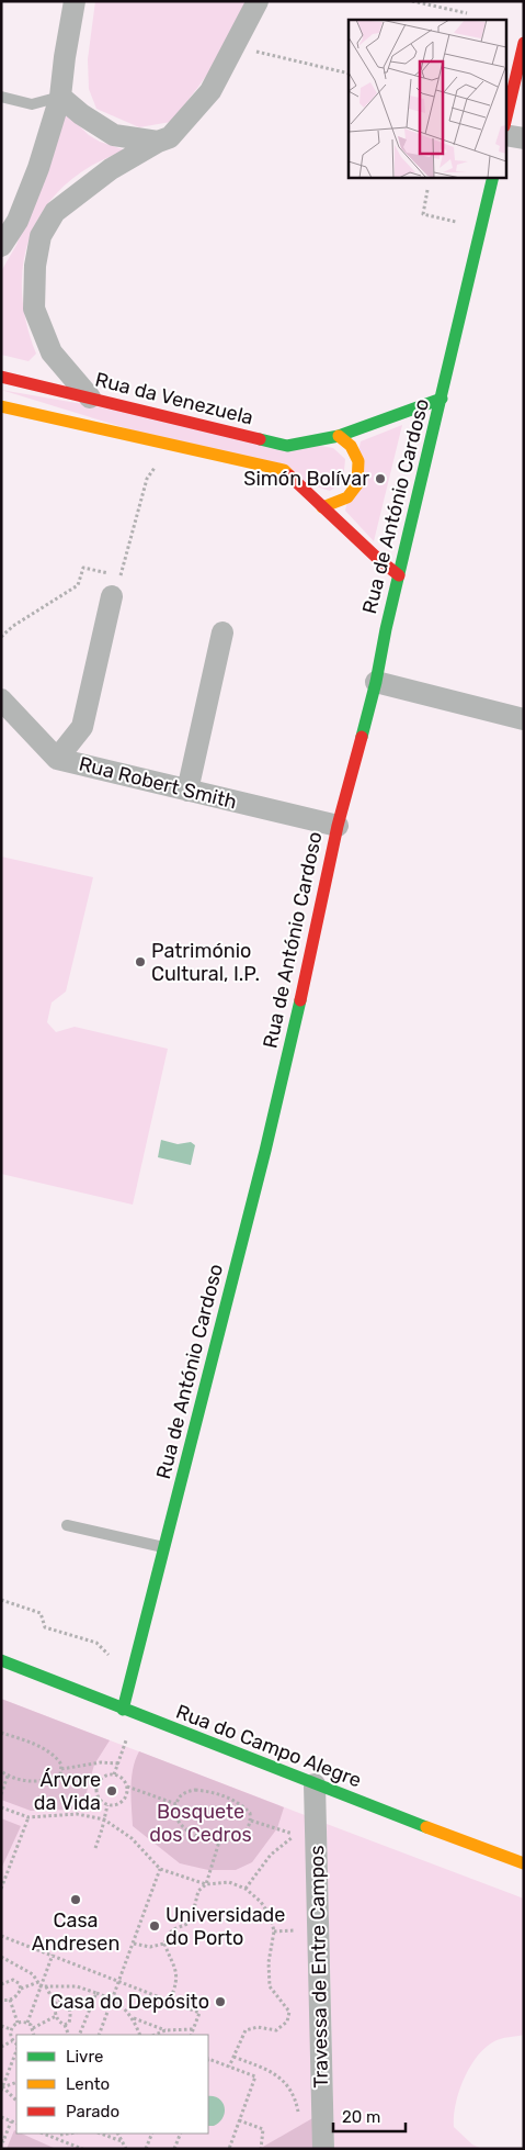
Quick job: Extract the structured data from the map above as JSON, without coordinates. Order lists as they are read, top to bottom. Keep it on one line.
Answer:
{"streets":{"street":["Rua da Venezuela","Rua de António Cardoso","Rua Robert Smith","Rua do Campo Alegre","Travessa de Entre Campos"]},"crossings":[["Rua da Venezuela","Rua de António Cardoso"],["Rua de António Cardoso","Rua Robert Smith"],["Rua de António Cardoso","Rua do Campo Alegre"],["Rua do Campo Alegre","Travessa de Entre Campos"]],"parks":["Bosquete dos Cedros"],"places":["Simón Bolívar","Património Cultural, I.P.","Árvore da Vida","Casa Andresen","Universidade do Porto","Casa do Depósito"],"legend":["Livre","Lento","Parado"],"scale_bar":"20 m"}
